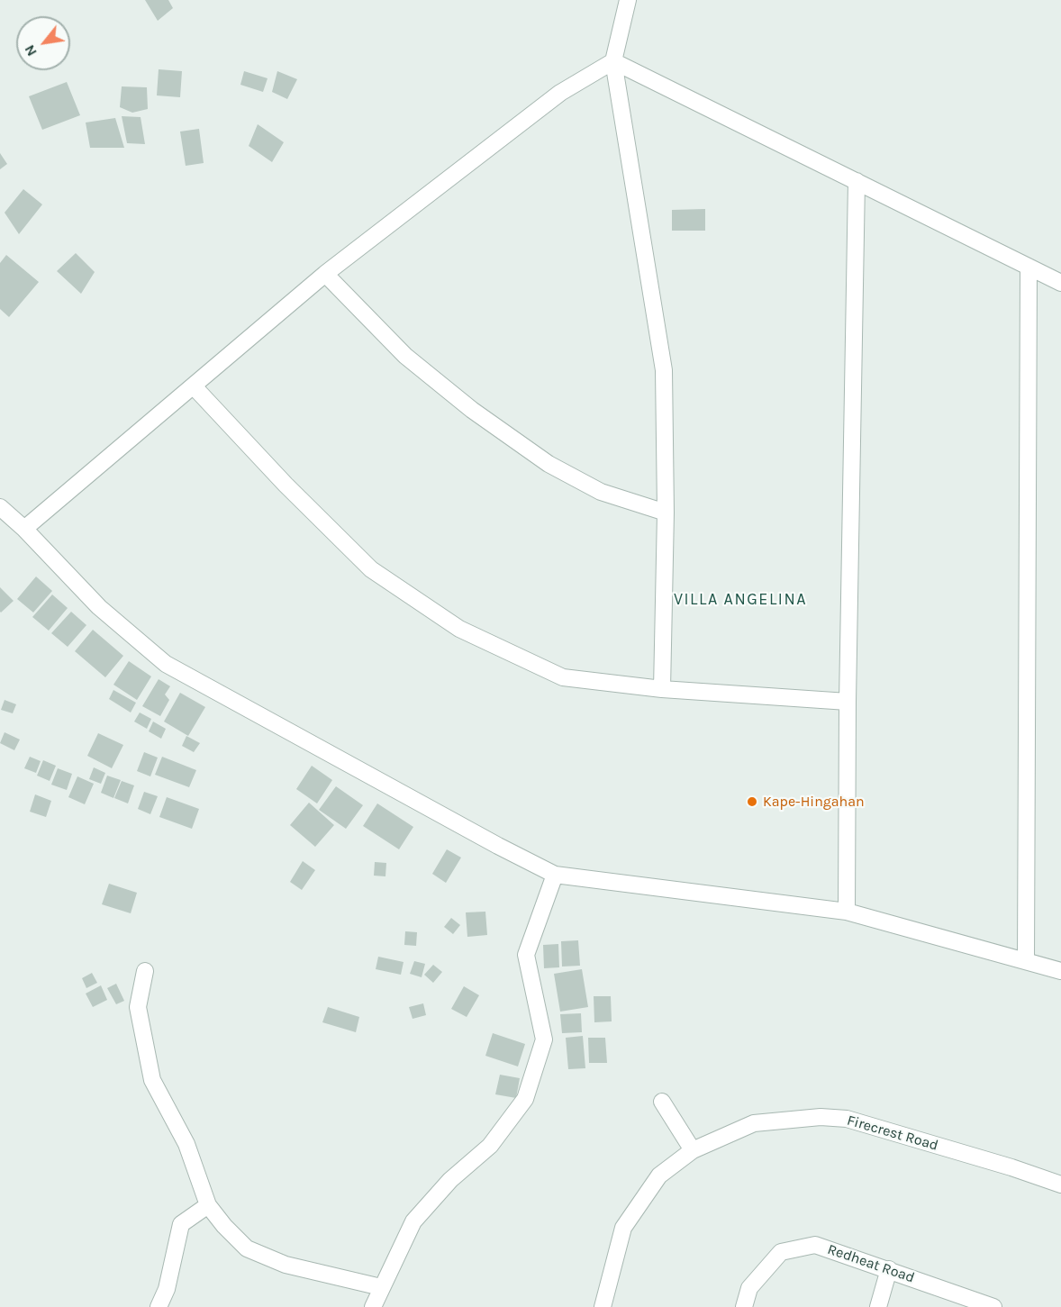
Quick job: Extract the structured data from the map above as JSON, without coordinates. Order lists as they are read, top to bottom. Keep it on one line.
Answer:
{"streets":{"street":["Firecrest Road","Redheat Road"]},"districts":["VILLA ANGELINA"],"places":["Kape-Hingahan"],"north":"bottom left"}
